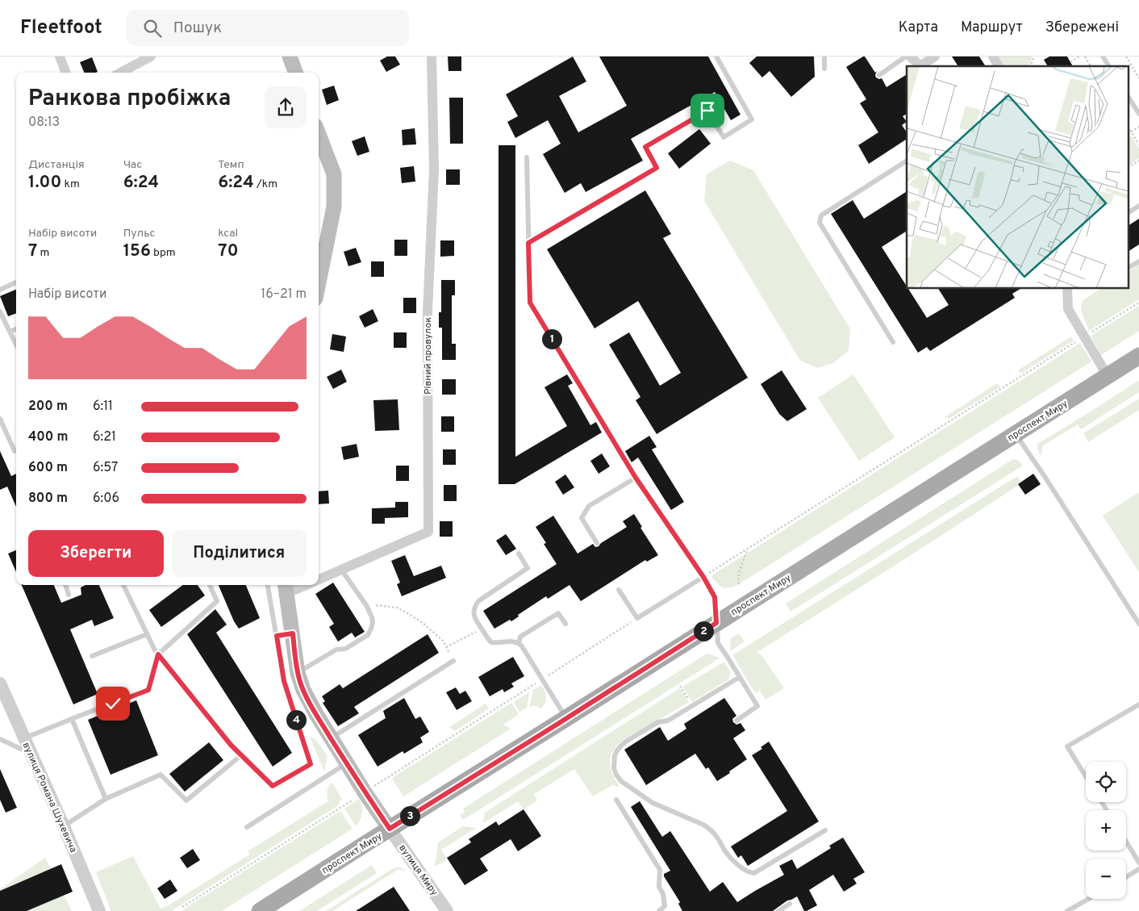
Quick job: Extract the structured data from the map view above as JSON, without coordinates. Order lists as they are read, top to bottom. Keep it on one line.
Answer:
{"streets":{"main road":["проспект Миру"],"street":["Рівний провулок","вулиця Романа Шухевича","вулиця Миру"]},"crossings":[["проспект Миру","вулиця Миру"]],"page":{"header":"Fleetfoot","search":"Пошук","nav":["Карта","Маршрут","Збережені"],"heading":["Ранкова пробіжка","08:13"],"stats":[["Дистанція","1.00 km"],["Час","6:24"],["Темп","6:24 /km"],["Набір висоти","7 m"],["Пульс","156 bpm"],["kcal","70"]],"chart":["Набір висоти","16–21 m"],"pins":["1","2","4","3"],"list":[{"name":"200 m","note":"6:11"},{"name":"400 m","note":"6:21"},{"name":"600 m","note":"6:57"},{"name":"800 m","note":"6:06"}],"buttons":["Зберегти","Поділитися"],"map_buttons":["+","−"]}}
